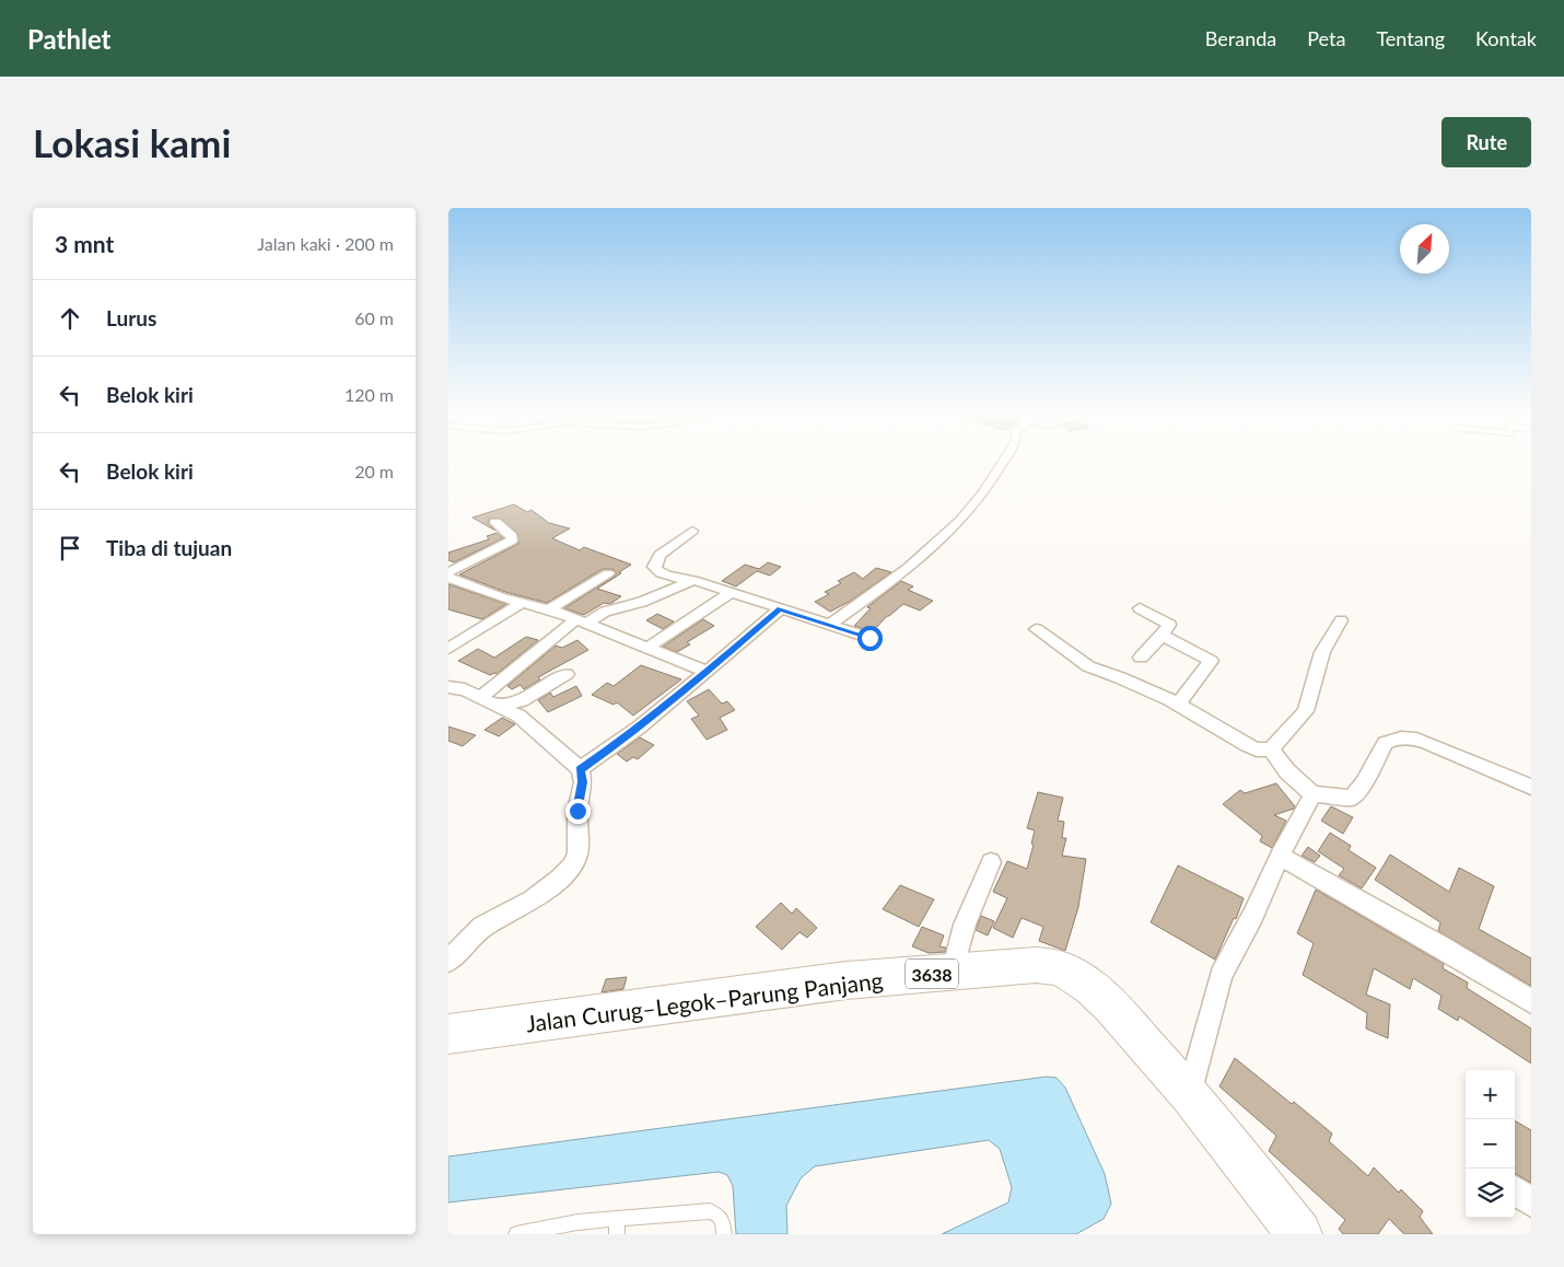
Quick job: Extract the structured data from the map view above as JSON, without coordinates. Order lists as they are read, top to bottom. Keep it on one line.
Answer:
{"streets":{"main road":["3638","Jalan Curug–Legok–Parung Panjang"]},"north":"top right","page":{"header":"Pathlet","nav":["Beranda","Peta","Tentang","Kontak"],"buttons":"Rute","title":"Lokasi kami","heading":["3 mnt","Jalan kaki · 200 m"],"list":[["Lurus","60 m"],["Belok kiri","120 m"],["Belok kiri","20 m"],"Tiba di tujuan"],"map_buttons":["+","−"]}}
